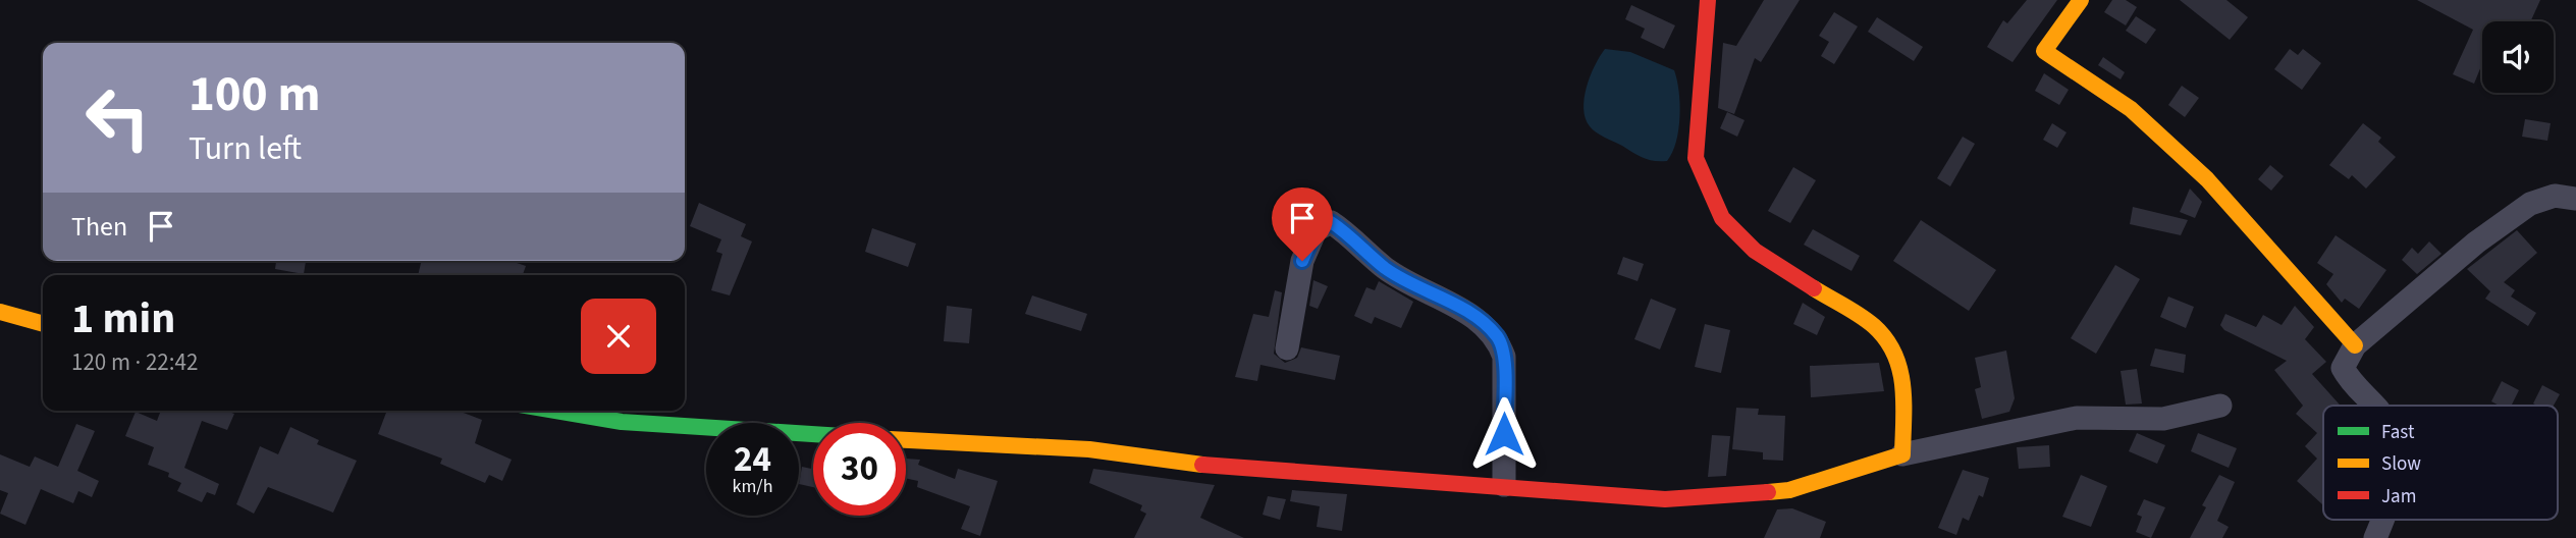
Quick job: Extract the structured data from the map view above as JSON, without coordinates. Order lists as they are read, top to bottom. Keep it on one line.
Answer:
{"legend":["Fast","Slow","Jam"],"page":{"turn":["100 m","Turn left"],"then":"Then","heading":["1 min","120 m · 22:42"],"speed":"24 km/h","limit":"30"}}
